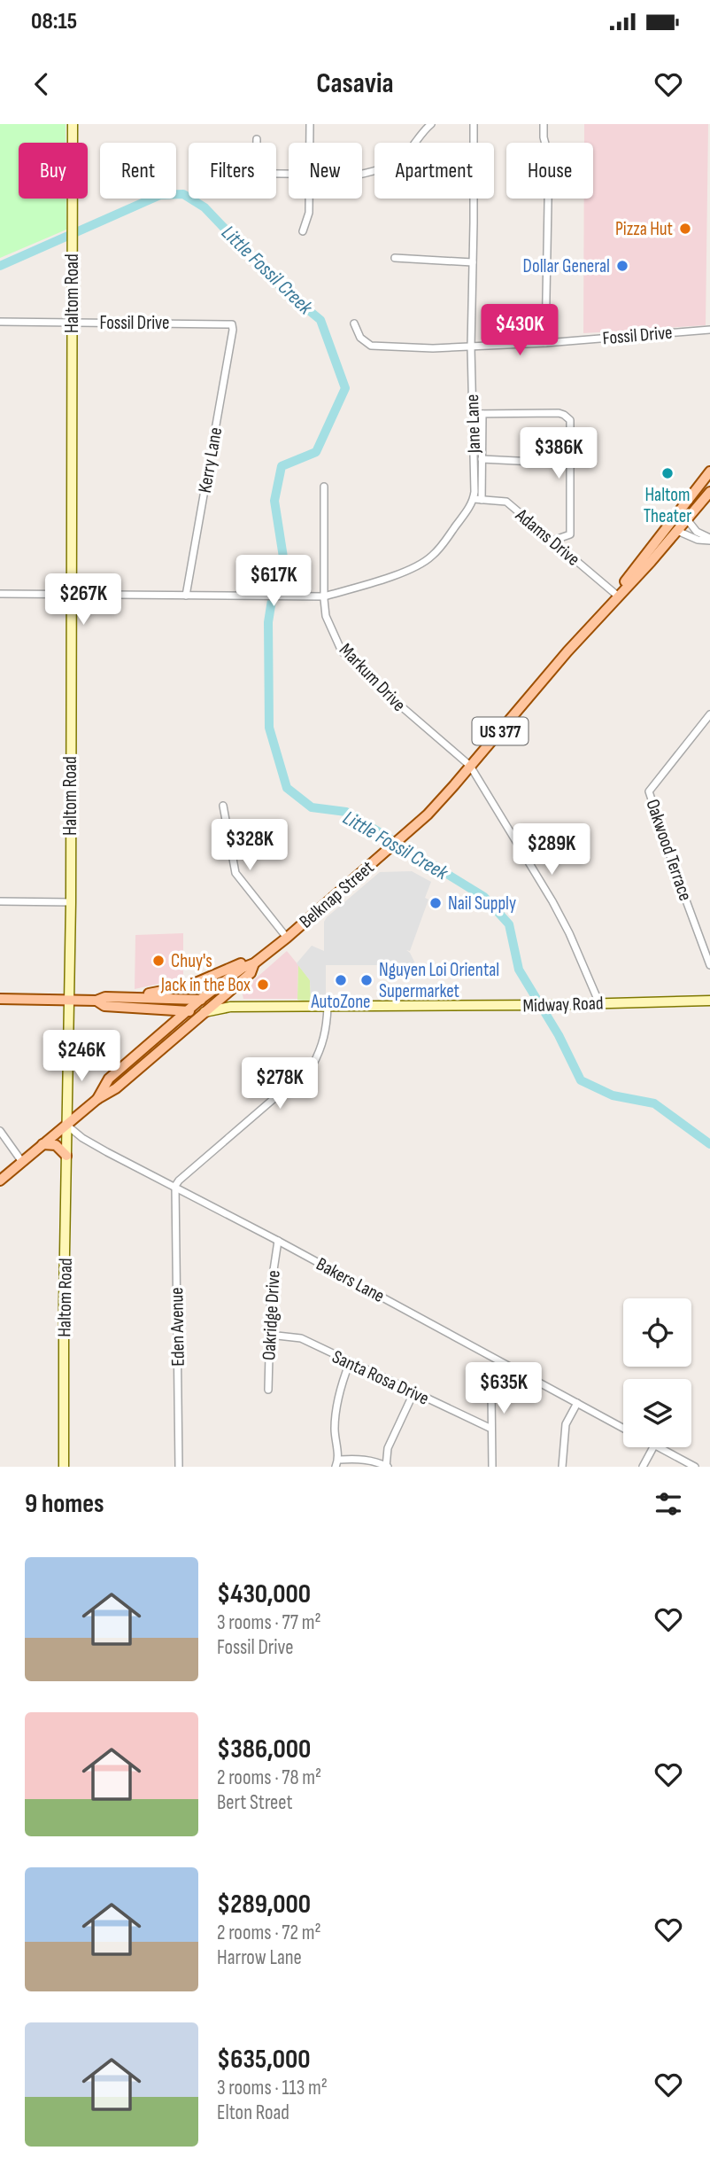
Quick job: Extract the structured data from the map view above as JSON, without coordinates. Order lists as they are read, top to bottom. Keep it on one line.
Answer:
{"streets":{"main road":["Haltom Road","US 377","Belknap Street","Midway Road"],"street":["Fossil Drive","Jane Lane","Kerry Lane","Adams Drive","Markum Drive","Oakwood Terrace","Bakers Lane","Oakridge Drive","Eden Avenue","Santa Rosa Drive"]},"crossings":[["Haltom Road","Fossil Drive"],["Haltom Road","US 377"],["Haltom Road","Bakers Lane"],["Fossil Drive","Jane Lane"],["Fossil Drive","Kerry Lane"],["Jane Lane","Adams Drive"],["Adams Drive","Belknap Street"],["Markum Drive","Belknap Street"],["US 377","Belknap Street"],["US 377","Bakers Lane"],["Belknap Street","Midway Road"],["Bakers Lane","Oakridge Drive"],["Bakers Lane","Eden Avenue"],["Oakridge Drive","Santa Rosa Drive"]],"water":["Little Fossil Creek"],"places":["Pizza Hut","Dollar General","Haltom Theater","Nail Supply","Chuy's","AutoZone","Nguyen Loi Oriental Supermarket","Jack in the Box"],"page":{"status":"08:15","header":"Casavia","chip":["Buy","Rent","Filters","New","Apartment","House"],"price":["$430K","$386K","$617K","$267K","$328K","$289K","$246K","$278K","$635K"],"heading":"9 homes","list":[{"name":"$430,000","note":"3 rooms · 77 m² · Fossil Drive"},{"name":"$386,000","note":"2 rooms · 78 m² · Bert Street"},{"name":"$289,000","note":"2 rooms · 72 m² · Harrow Lane"},{"name":"$635,000","note":"3 rooms · 113 m² · Elton Road"}]}}
